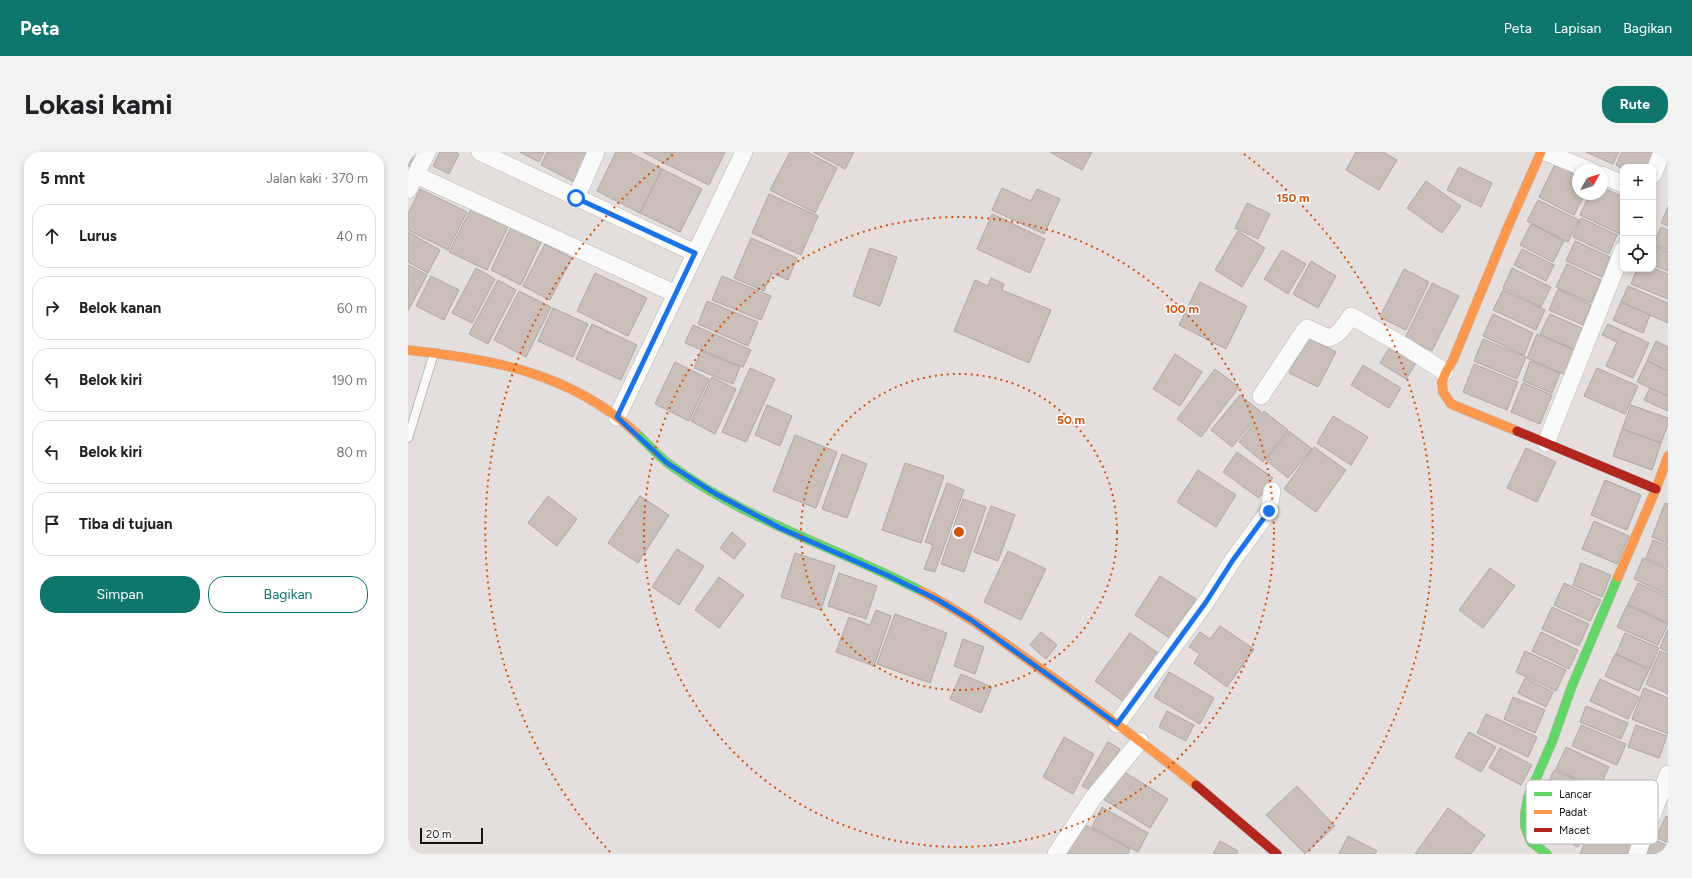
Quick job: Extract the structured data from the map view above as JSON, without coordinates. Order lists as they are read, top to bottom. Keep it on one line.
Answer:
{"legend":["Lancar","Padat","Macet"],"scale_bar":"20 m","north":"top right","page":{"header":"Peta","nav":["Peta","Lapisan","Bagikan"],"buttons":["Rute",["Simpan","Bagikan"]],"title":"Lokasi kami","heading":["5 mnt","Jalan kaki · 370 m"],"map_buttons":["+","−"],"list":[["Lurus","40 m"],["Belok kanan","60 m"],["Belok kiri","190 m"],["Belok kiri","80 m"],"Tiba di tujuan"],"scale":"20 m"},"rings":["150 m","100 m","50 m"]}
